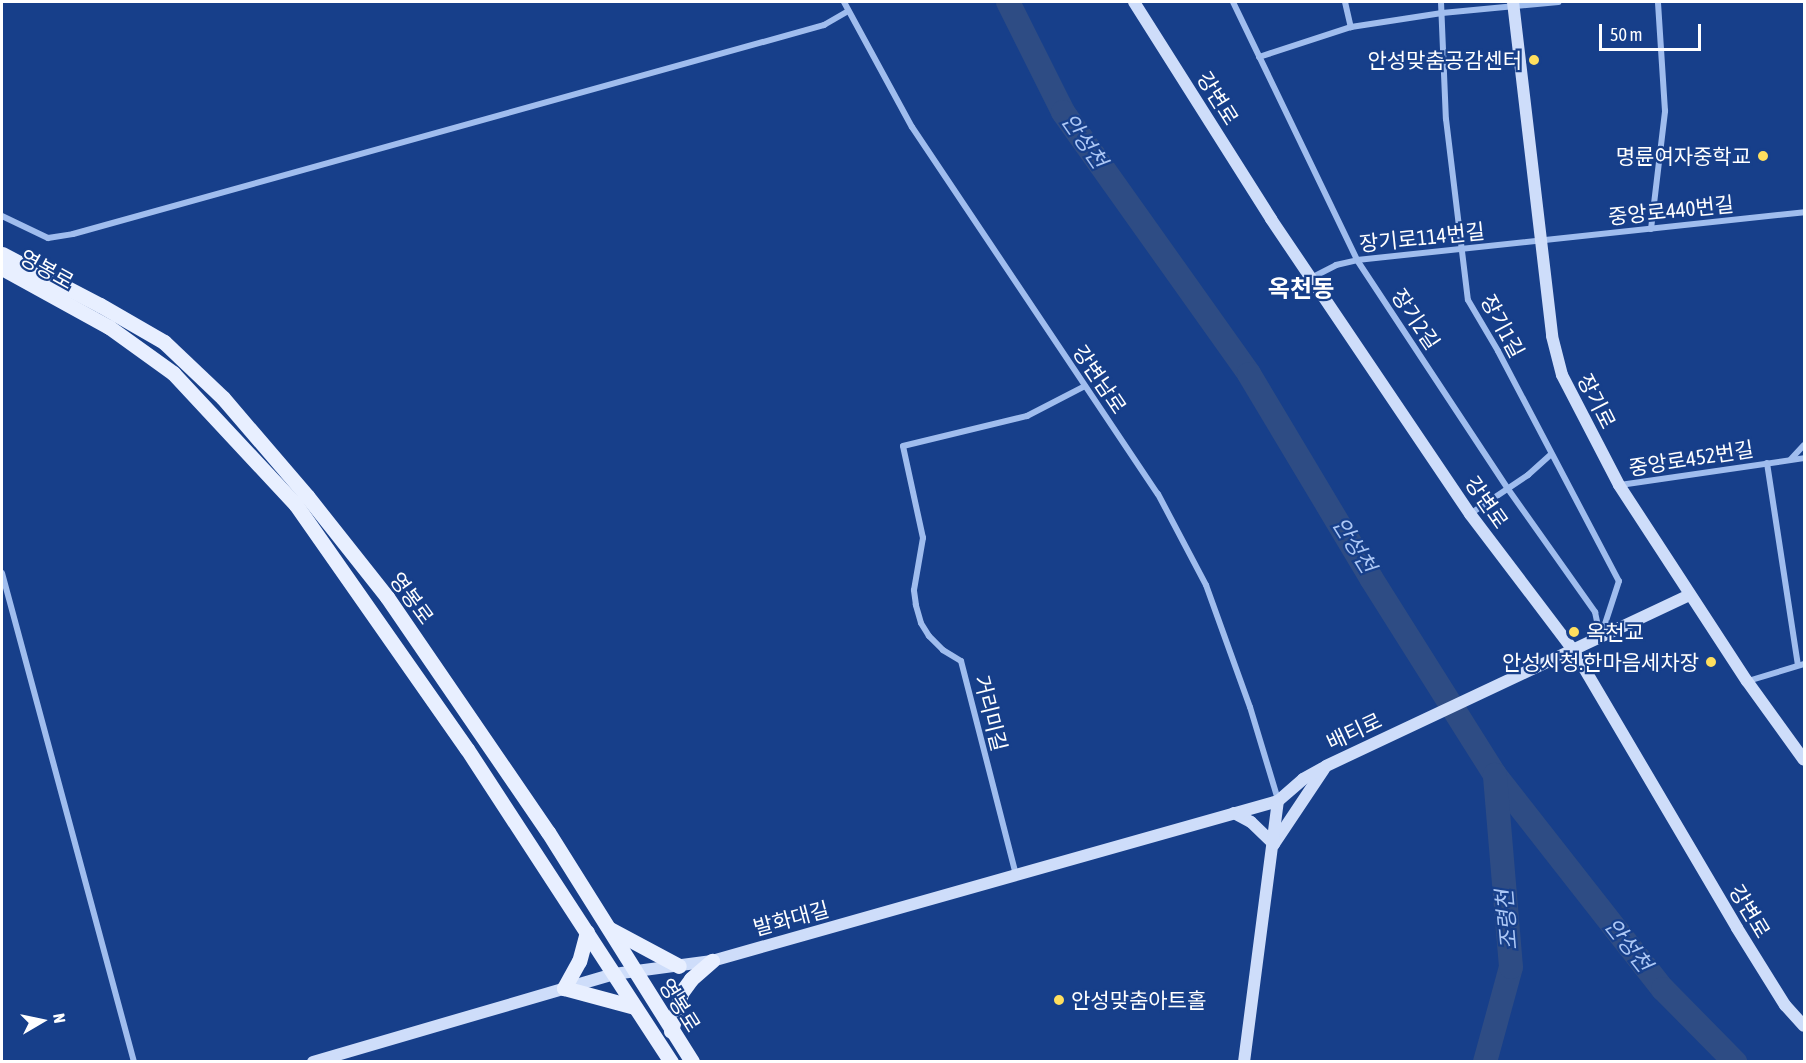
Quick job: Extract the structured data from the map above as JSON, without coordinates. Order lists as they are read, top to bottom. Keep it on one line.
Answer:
{"streets":{"main road":["영봉로"],"street":["강변로","중앙로440번길","장기로114번길","장기2길","장기1길","강변남로","장기로","중앙로452번길","거리미길","배티로","발화대길"]},"crossings":[["강변로","장기로114번길"],["강변로","배티로"],["중앙로440번길","장기로114번길"],["중앙로440번길","장기로"],["장기로114번길","장기2길"],["장기로114번길","장기1길"],["장기로114번길","장기로"],["영봉로","발화대길"],["장기2길","장기1길"],["장기2길","배티로"],["장기1길","배티로"],["강변남로","거리미길"],["강변남로","배티로"],["강변남로","발화대길"],["장기로","중앙로452번길"],["장기로","배티로"],["거리미길","발화대길"],["배티로","발화대길"]],"districts":["옥천동"],"water":["안성천","조령천"],"places":["안성맞춤공감센터","명륜여자중학교","옥천교","안성시청.한마음세차장","안성맞춤아트홀"],"scale_bar":"50 m","north":"right"}
